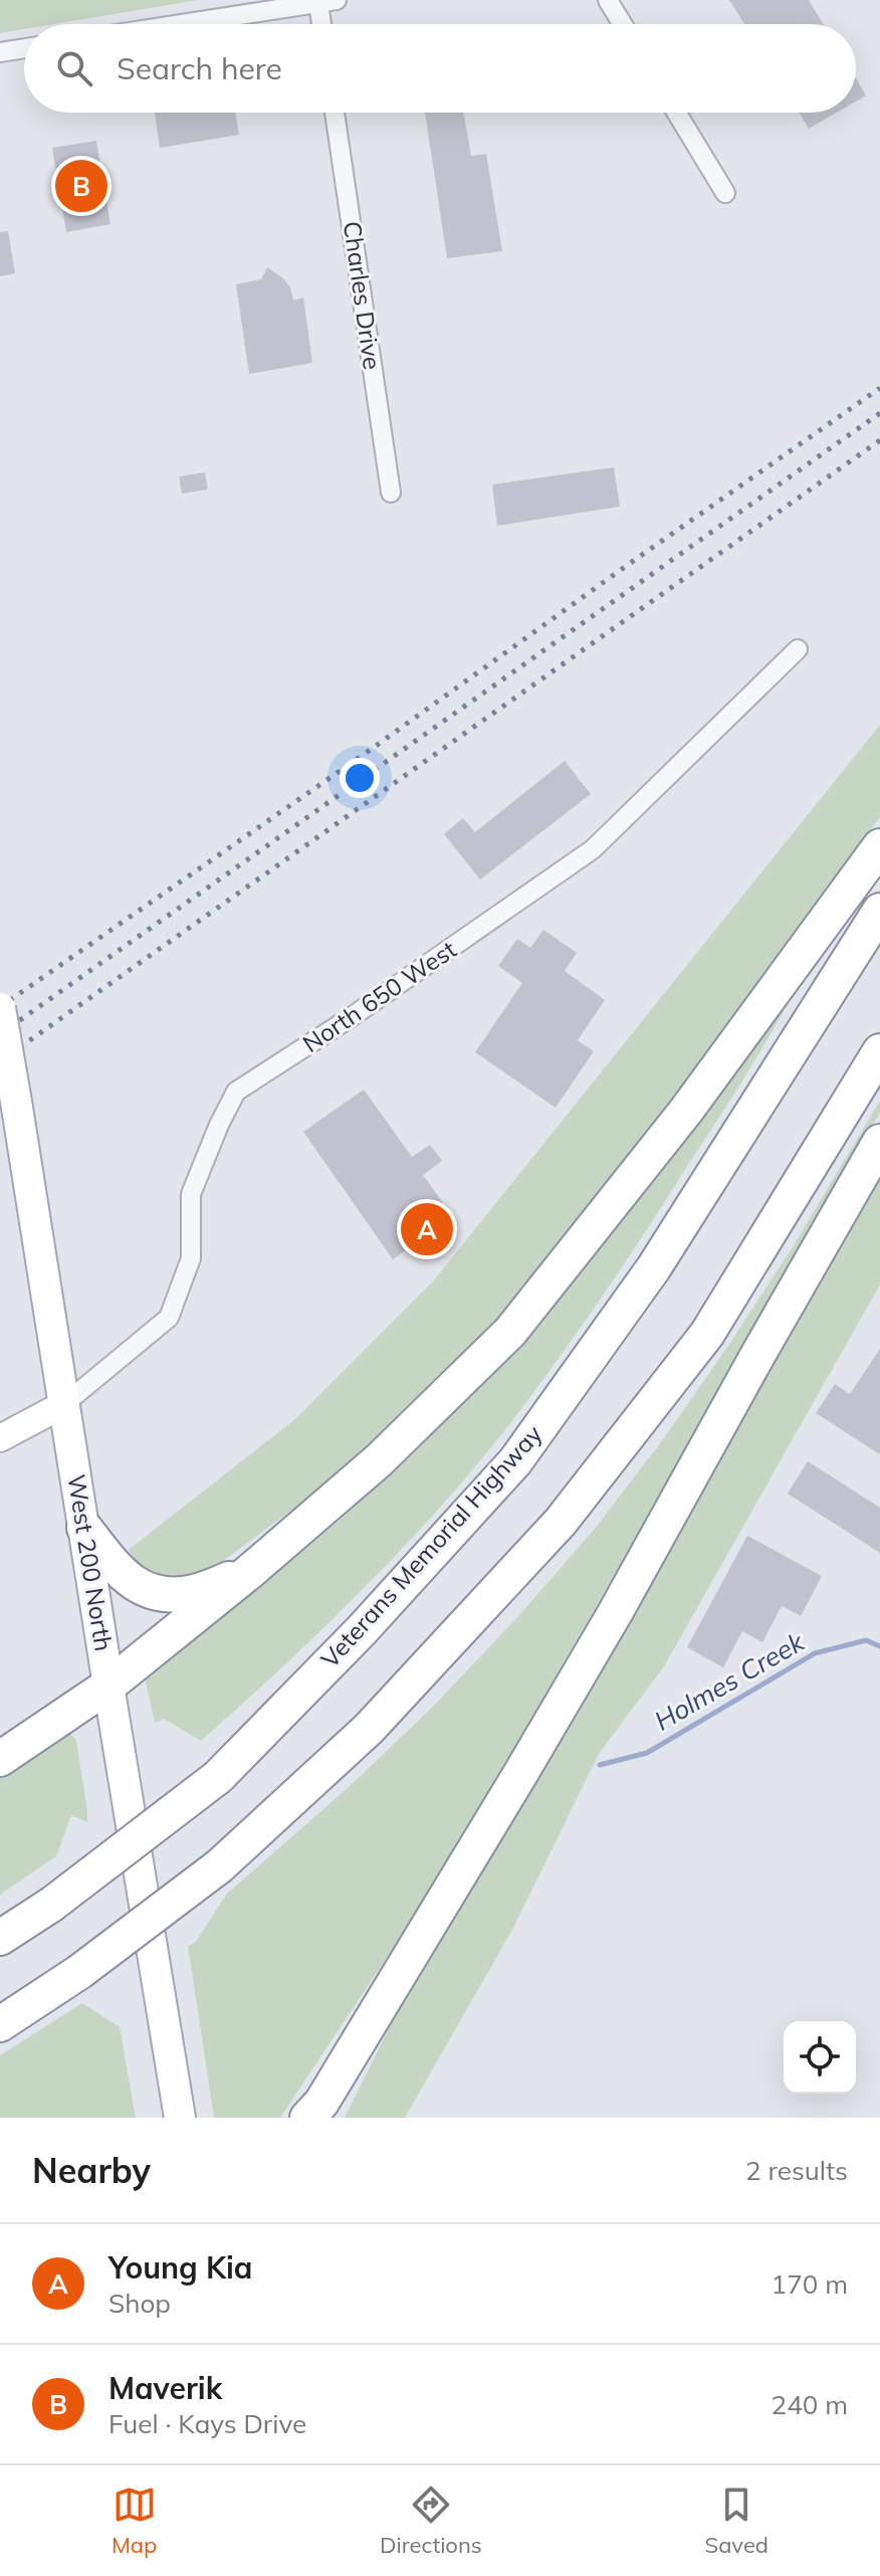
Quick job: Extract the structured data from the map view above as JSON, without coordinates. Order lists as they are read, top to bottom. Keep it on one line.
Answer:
{"streets":{"highway":["Veterans Memorial Highway"],"main road":["West 200 North"],"street":["Charles Drive","North 650 West"]},"crossings":[["North 650 West","West 200 North"]],"water":["Holmes Creek"],"page":{"search":"Search here","pins":["B","A"],"heading":["Nearby","2 results"],"list":[{"mark":"A","name":"Young Kia","note":"Shop","value":"170 m"},{"mark":"B","name":"Maverik","note":"Fuel · Kays Drive","value":"240 m"}],"nav":["Map","Directions","Saved"]}}
